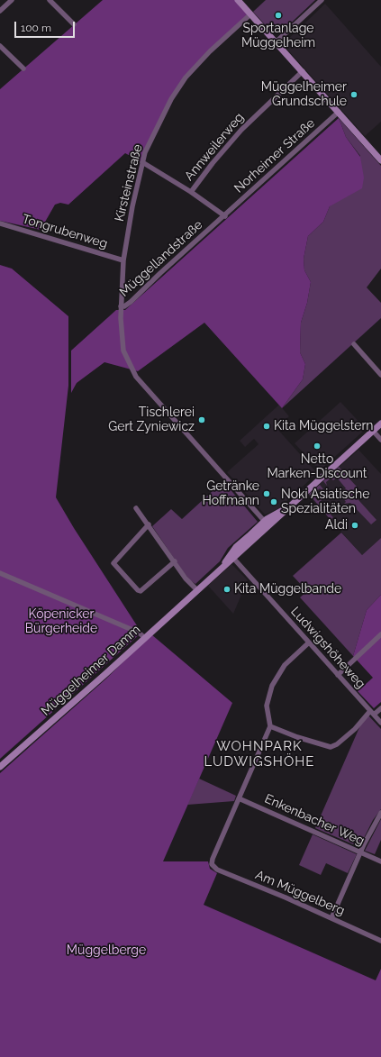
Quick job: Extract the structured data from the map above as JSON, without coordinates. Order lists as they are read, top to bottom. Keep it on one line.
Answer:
{"streets":{"main road":["Müggelheimer Damm"],"street":["Annweilerweg","Norheimer Straße","Kirsteinstraße","Tongrubenweg","Müggellandstraße","Ludwigshöheweg","Enkenbacher Weg","Am Müggelberg"]},"crossings":[["Norheimer Straße","Müggellandstraße"],["Kirsteinstraße","Tongrubenweg"],["Kirsteinstraße","Müggellandstraße"],["Müggellandstraße","Müggelheimer Damm"],["Ludwigshöheweg","Müggelheimer Damm"],["Enkenbacher Weg","Am Müggelberg"]],"districts":["WOHNPARK LUDWIGSHÖHE"],"parks":["Köpenicker Bürgerheide","Müggelberge"],"places":["Sportanlage Müggelheim","Müggelheimer Grundschule","Tischlerei Gert Zyniewicz","Kita Müggelstern","Netto Marken-Discount","Getränke Hoffmann","Noki Asiatische Spezialitäten","Aldi","Kita Müggelbande"],"scale_bar":"100 m"}
